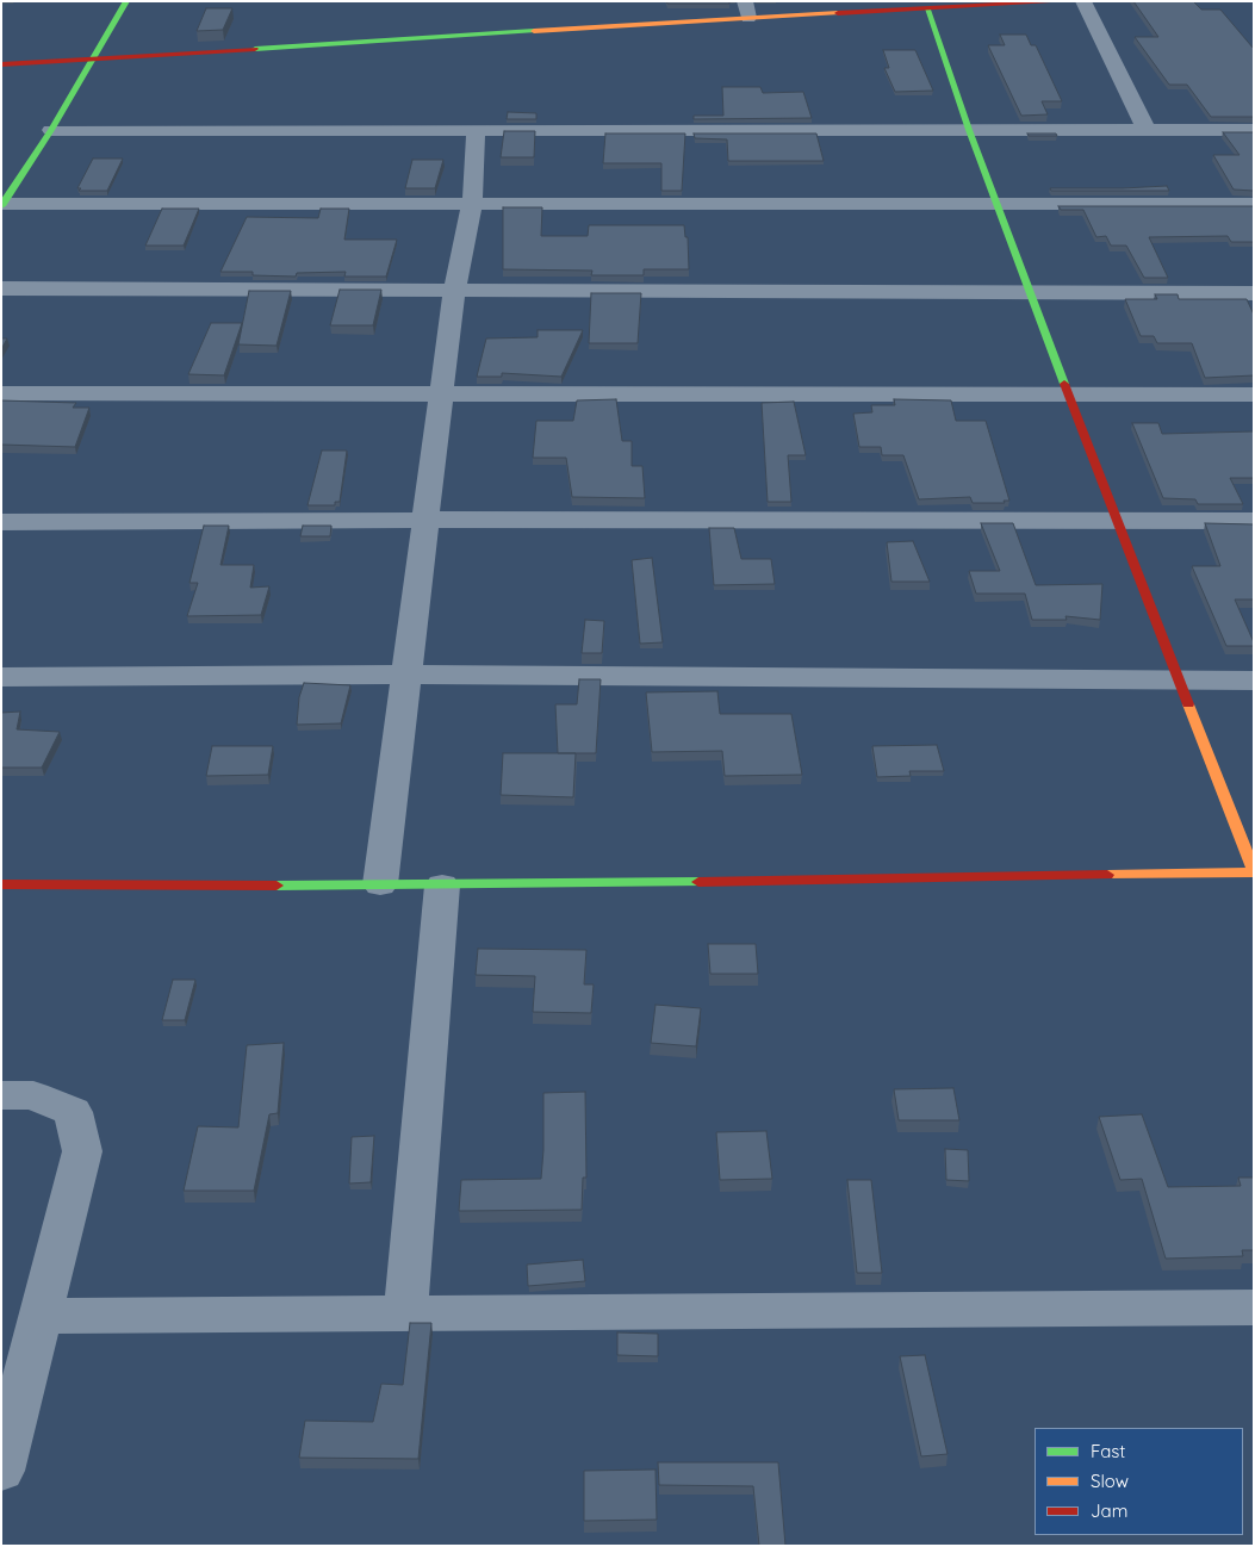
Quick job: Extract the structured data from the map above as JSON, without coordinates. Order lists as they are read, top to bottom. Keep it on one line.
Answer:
{"legend":["Fast","Slow","Jam"]}
